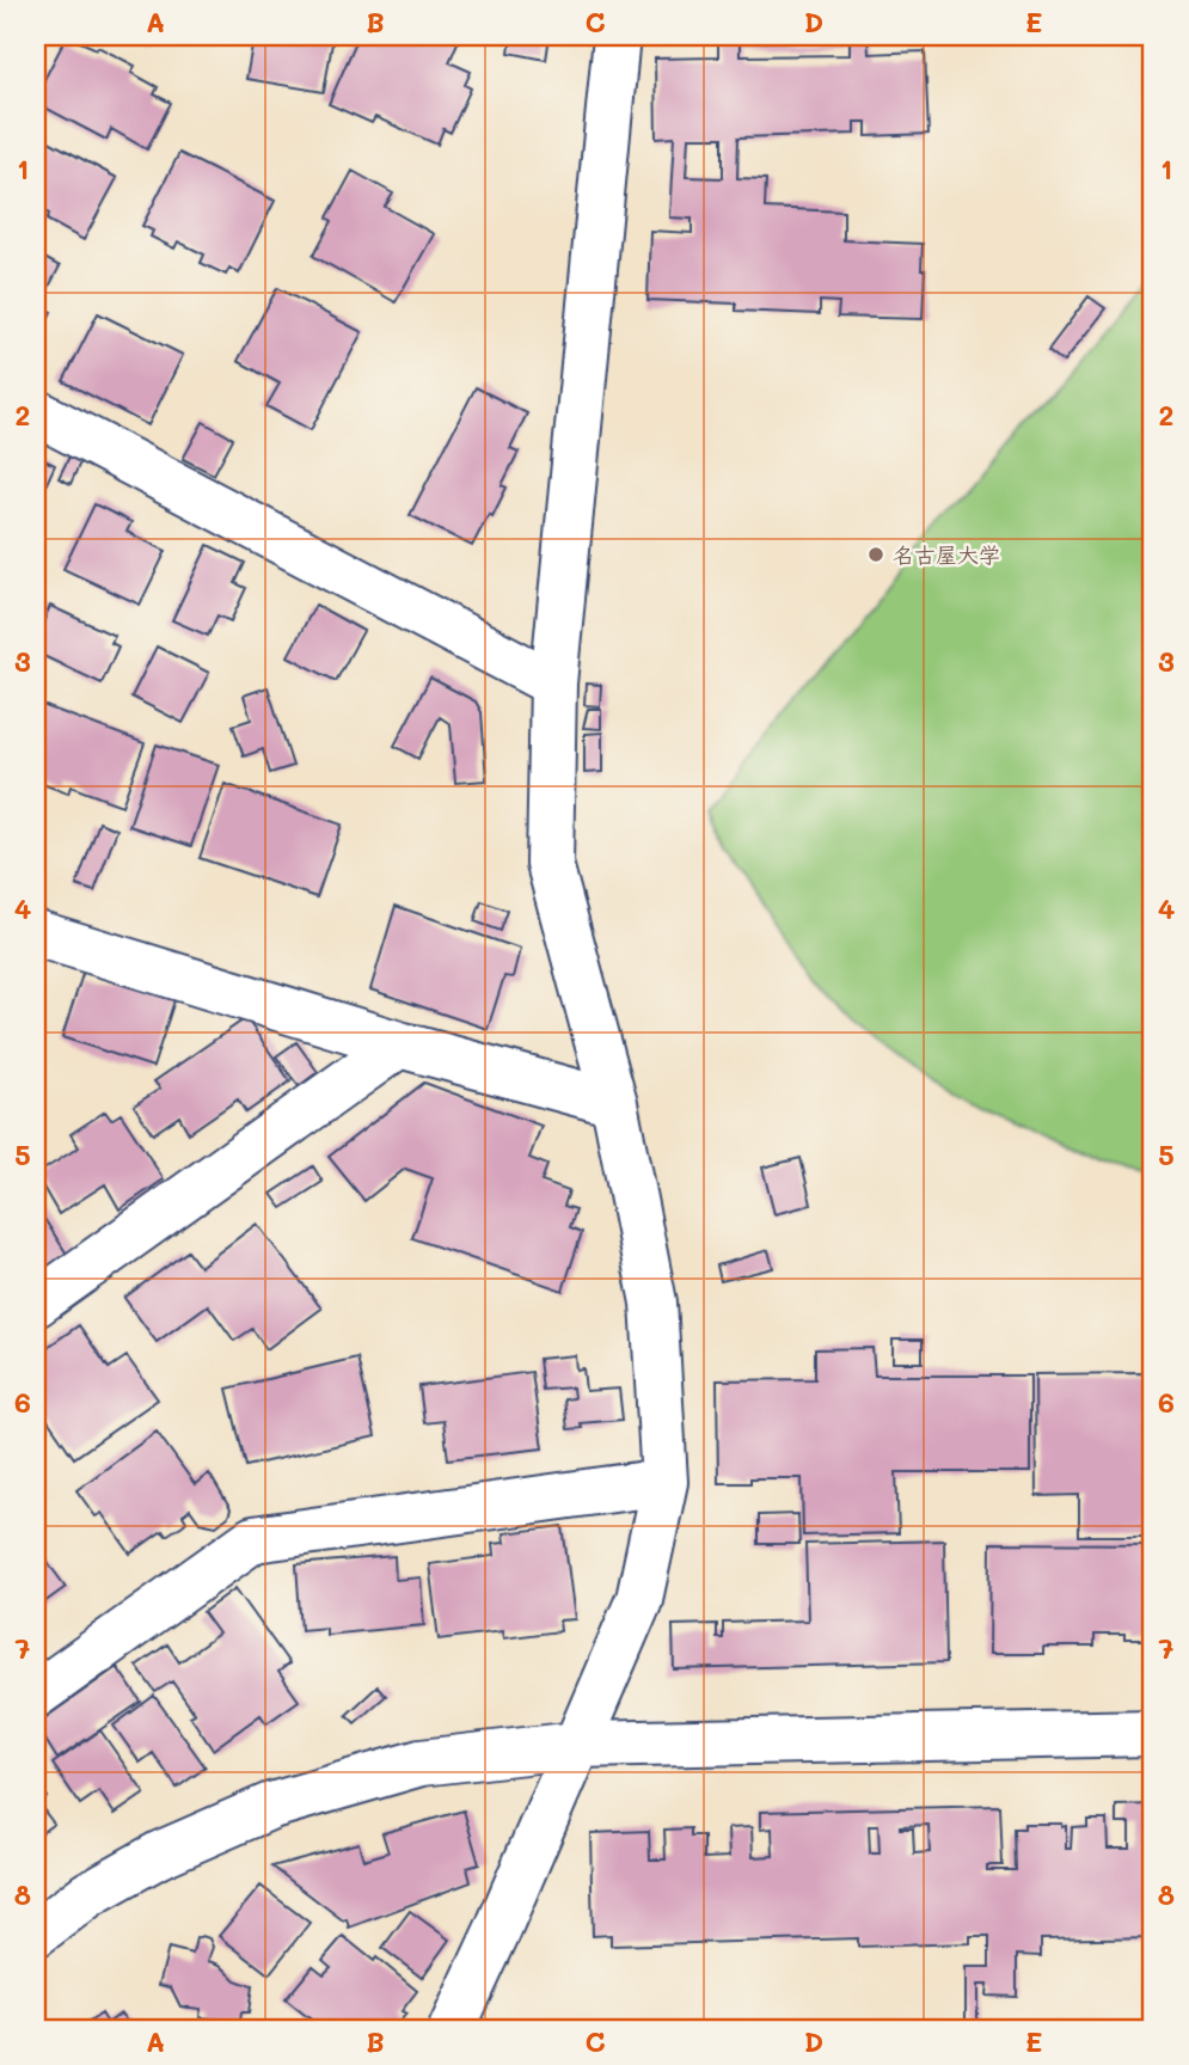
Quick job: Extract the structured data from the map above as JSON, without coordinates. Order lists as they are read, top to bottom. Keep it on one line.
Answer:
{"places":["名古屋大学"],"grid":{"columns":["A","B","C","D","E"],"rows":["1","2","3","4","5","6","7","8"]}}
